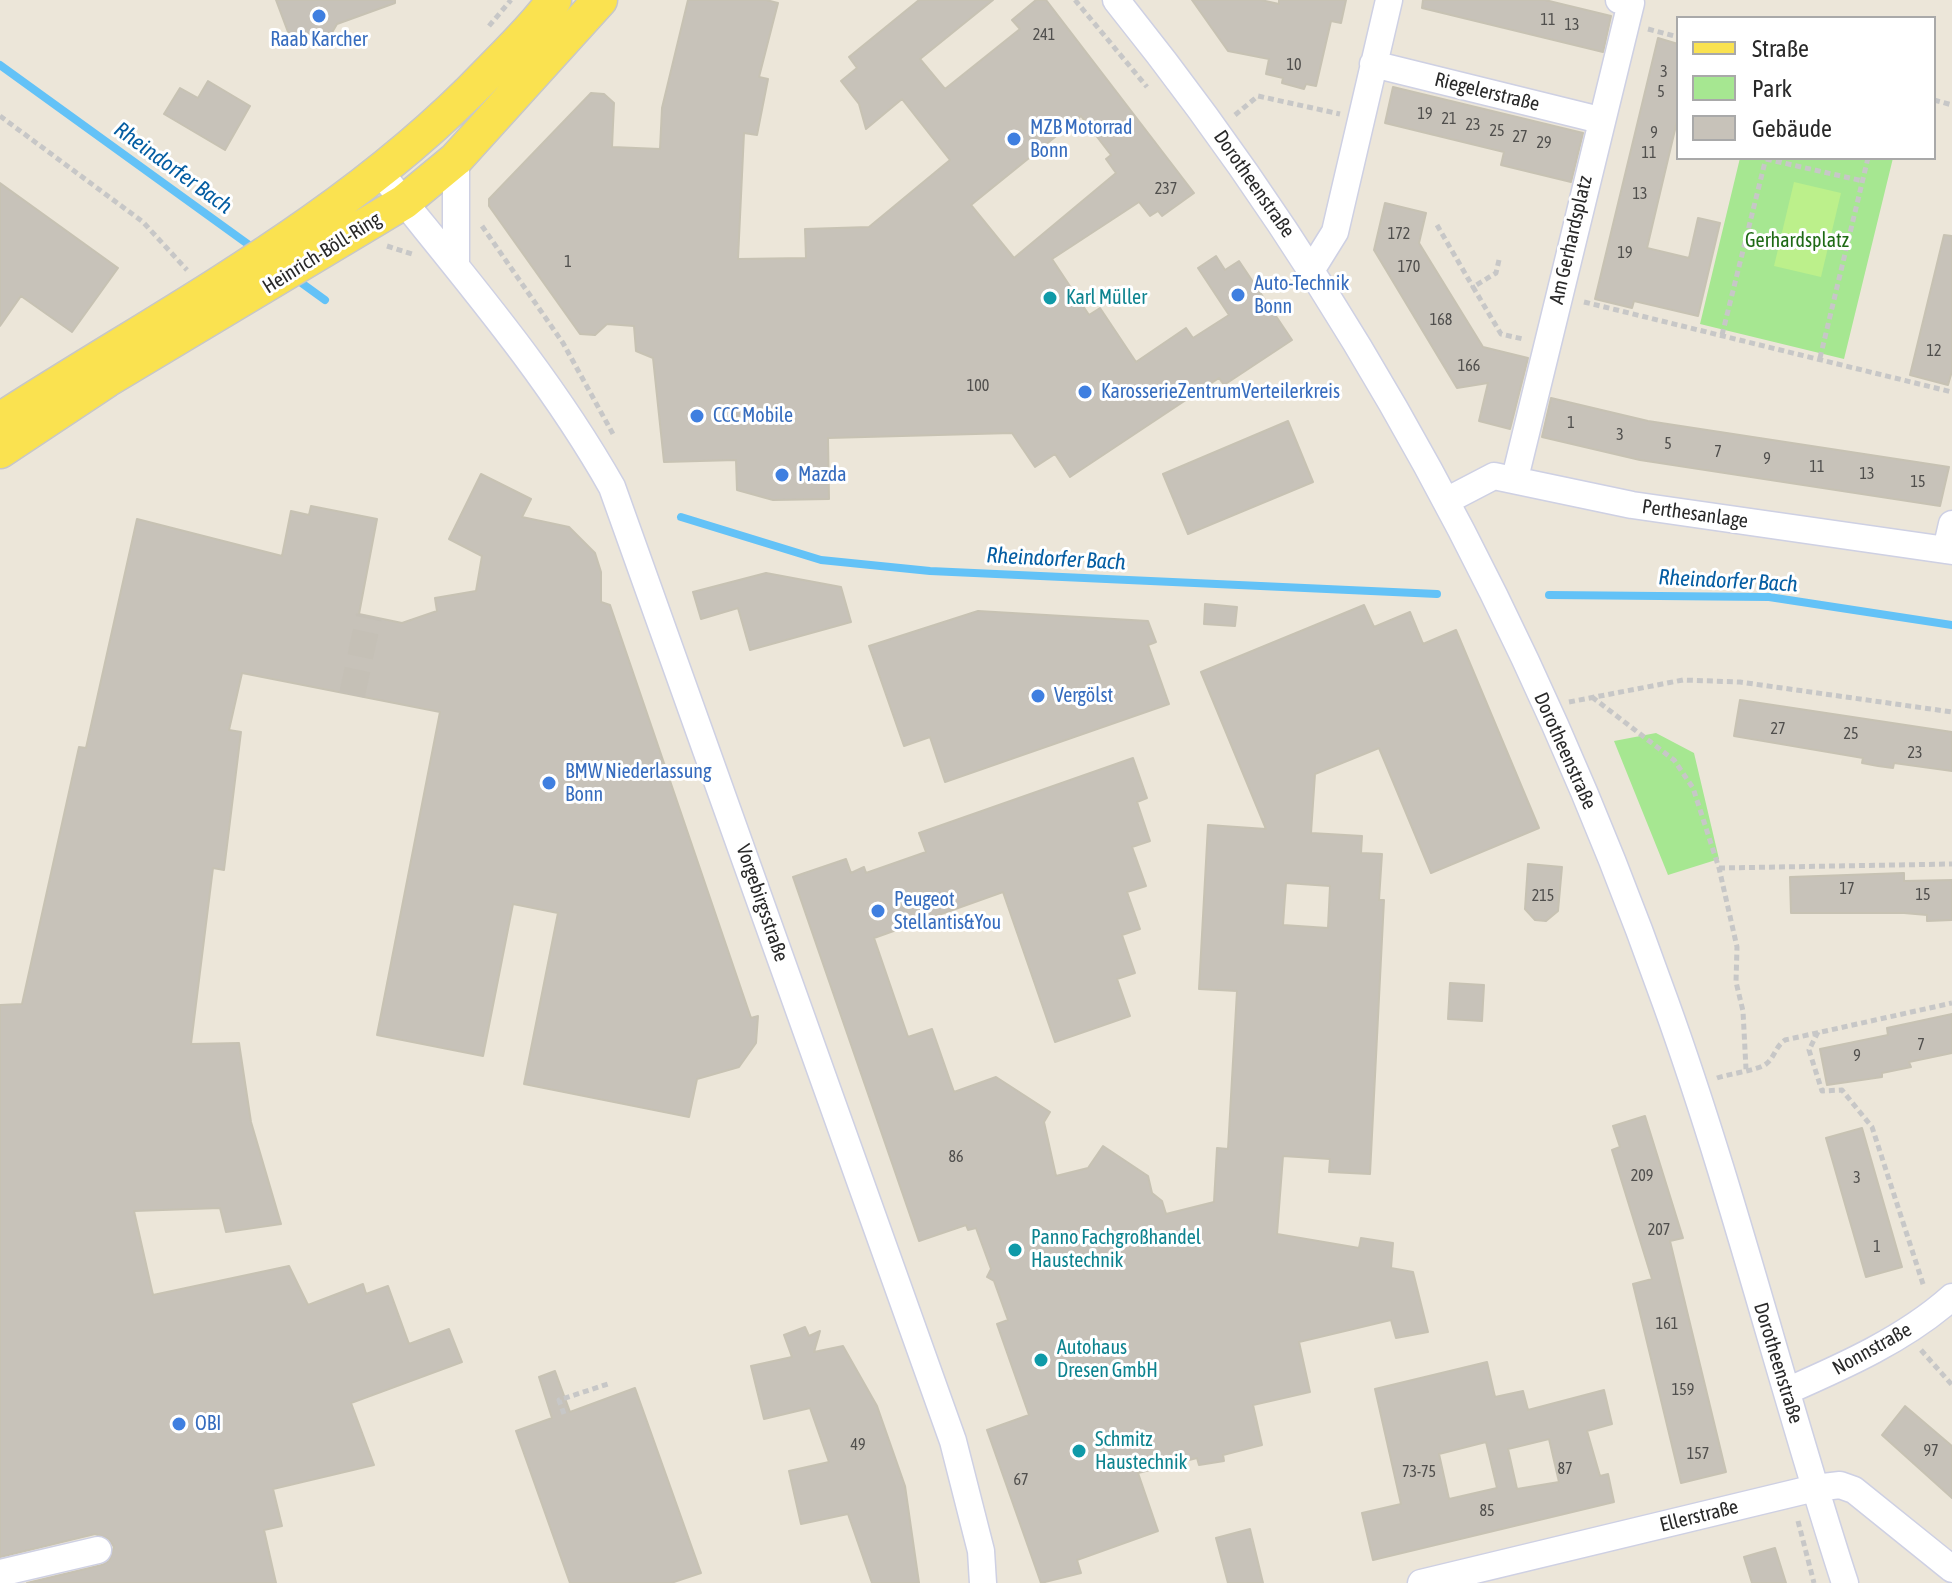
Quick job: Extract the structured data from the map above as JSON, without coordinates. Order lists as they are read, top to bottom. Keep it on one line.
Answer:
{"streets":{"main road":["Heinrich-Böll-Ring"],"street":["Riegelerstraße","Dorotheenstraße","Am Gerhardsplatz","Perthesanlage","Vorgebirgsstraße","Nonnstraße","Ellerstraße"]},"crossings":[["Riegelerstraße","Am Gerhardsplatz"],["Dorotheenstraße","Perthesanlage"],["Dorotheenstraße","Nonnstraße"],["Dorotheenstraße","Ellerstraße"],["Am Gerhardsplatz","Perthesanlage"],["Heinrich-Böll-Ring","Vorgebirgsstraße"]],"water":["Rheindorfer Bach"],"parks":["Gerhardsplatz"],"places":["Raab Karcher","MZB Motorrad Bonn","Auto-Technik Bonn","Karl Müller","KarosserieZentrumVerteilerkreis","CCC Mobile","Mazda","Vergölst","BMW Niederlassung Bonn","Peugeot Stellantis&You","Panno Fachgroßhandel Haustechnik","Autohaus Dresen GmbH","OBI","Schmitz Haustechnik"],"house_numbers":["11","13","241","10","3","5","19","21","23","25","9","27","29","11","237","13","172","19","1","170","168","12","166","100","1","3","5","7","9","11","13","15","27","25","23","17","15","215","7","9","86","209","3","207","1","161","159","49","97","157","87","73-75","67","85"],"legend":["Straße","Park","Gebäude"]}
